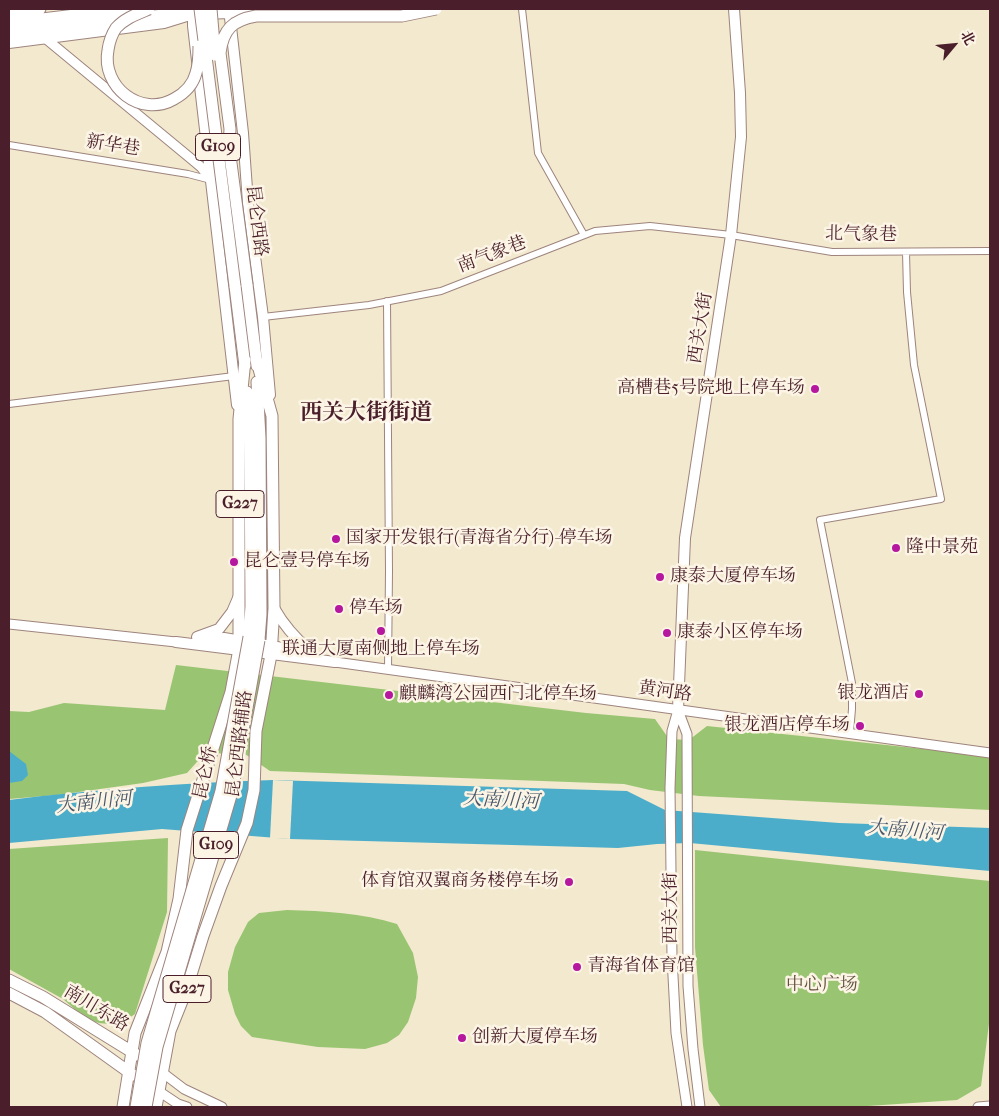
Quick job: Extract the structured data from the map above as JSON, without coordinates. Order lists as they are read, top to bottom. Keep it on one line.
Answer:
{"streets":{"highway":["G109","昆仑西路","G227","昆仑西路辅路","昆仑桥","南川东路"],"main road":["西关大街","黄河路"],"street":["新华巷","北气象巷","南气象巷"]},"crossings":[["昆仑西路","昆仑西路辅路"],["昆仑西路","昆仑桥"],["北气象巷","南气象巷"],["北气象巷","西关大街"],["南气象巷","西关大街"],["西关大街","黄河路"],["昆仑西路辅路","南川东路"]],"districts":["西关大街街道"],"water":["大南川河"],"parks":["中心广场"],"places":["高槽巷5号院地上停车场","国家开发银行(青海省分行)-停车场","隆中景苑","昆仑壹号停车场","康泰大厦停车场","停车场","联通大厦南侧地上停车场","康泰小区停车场","银龙酒店","麒麟湾公园西门北停车场","银龙酒店停车场","体育馆双翼商务楼停车场","青海省体育馆","创新大厦停车场"],"north":"top right"}
